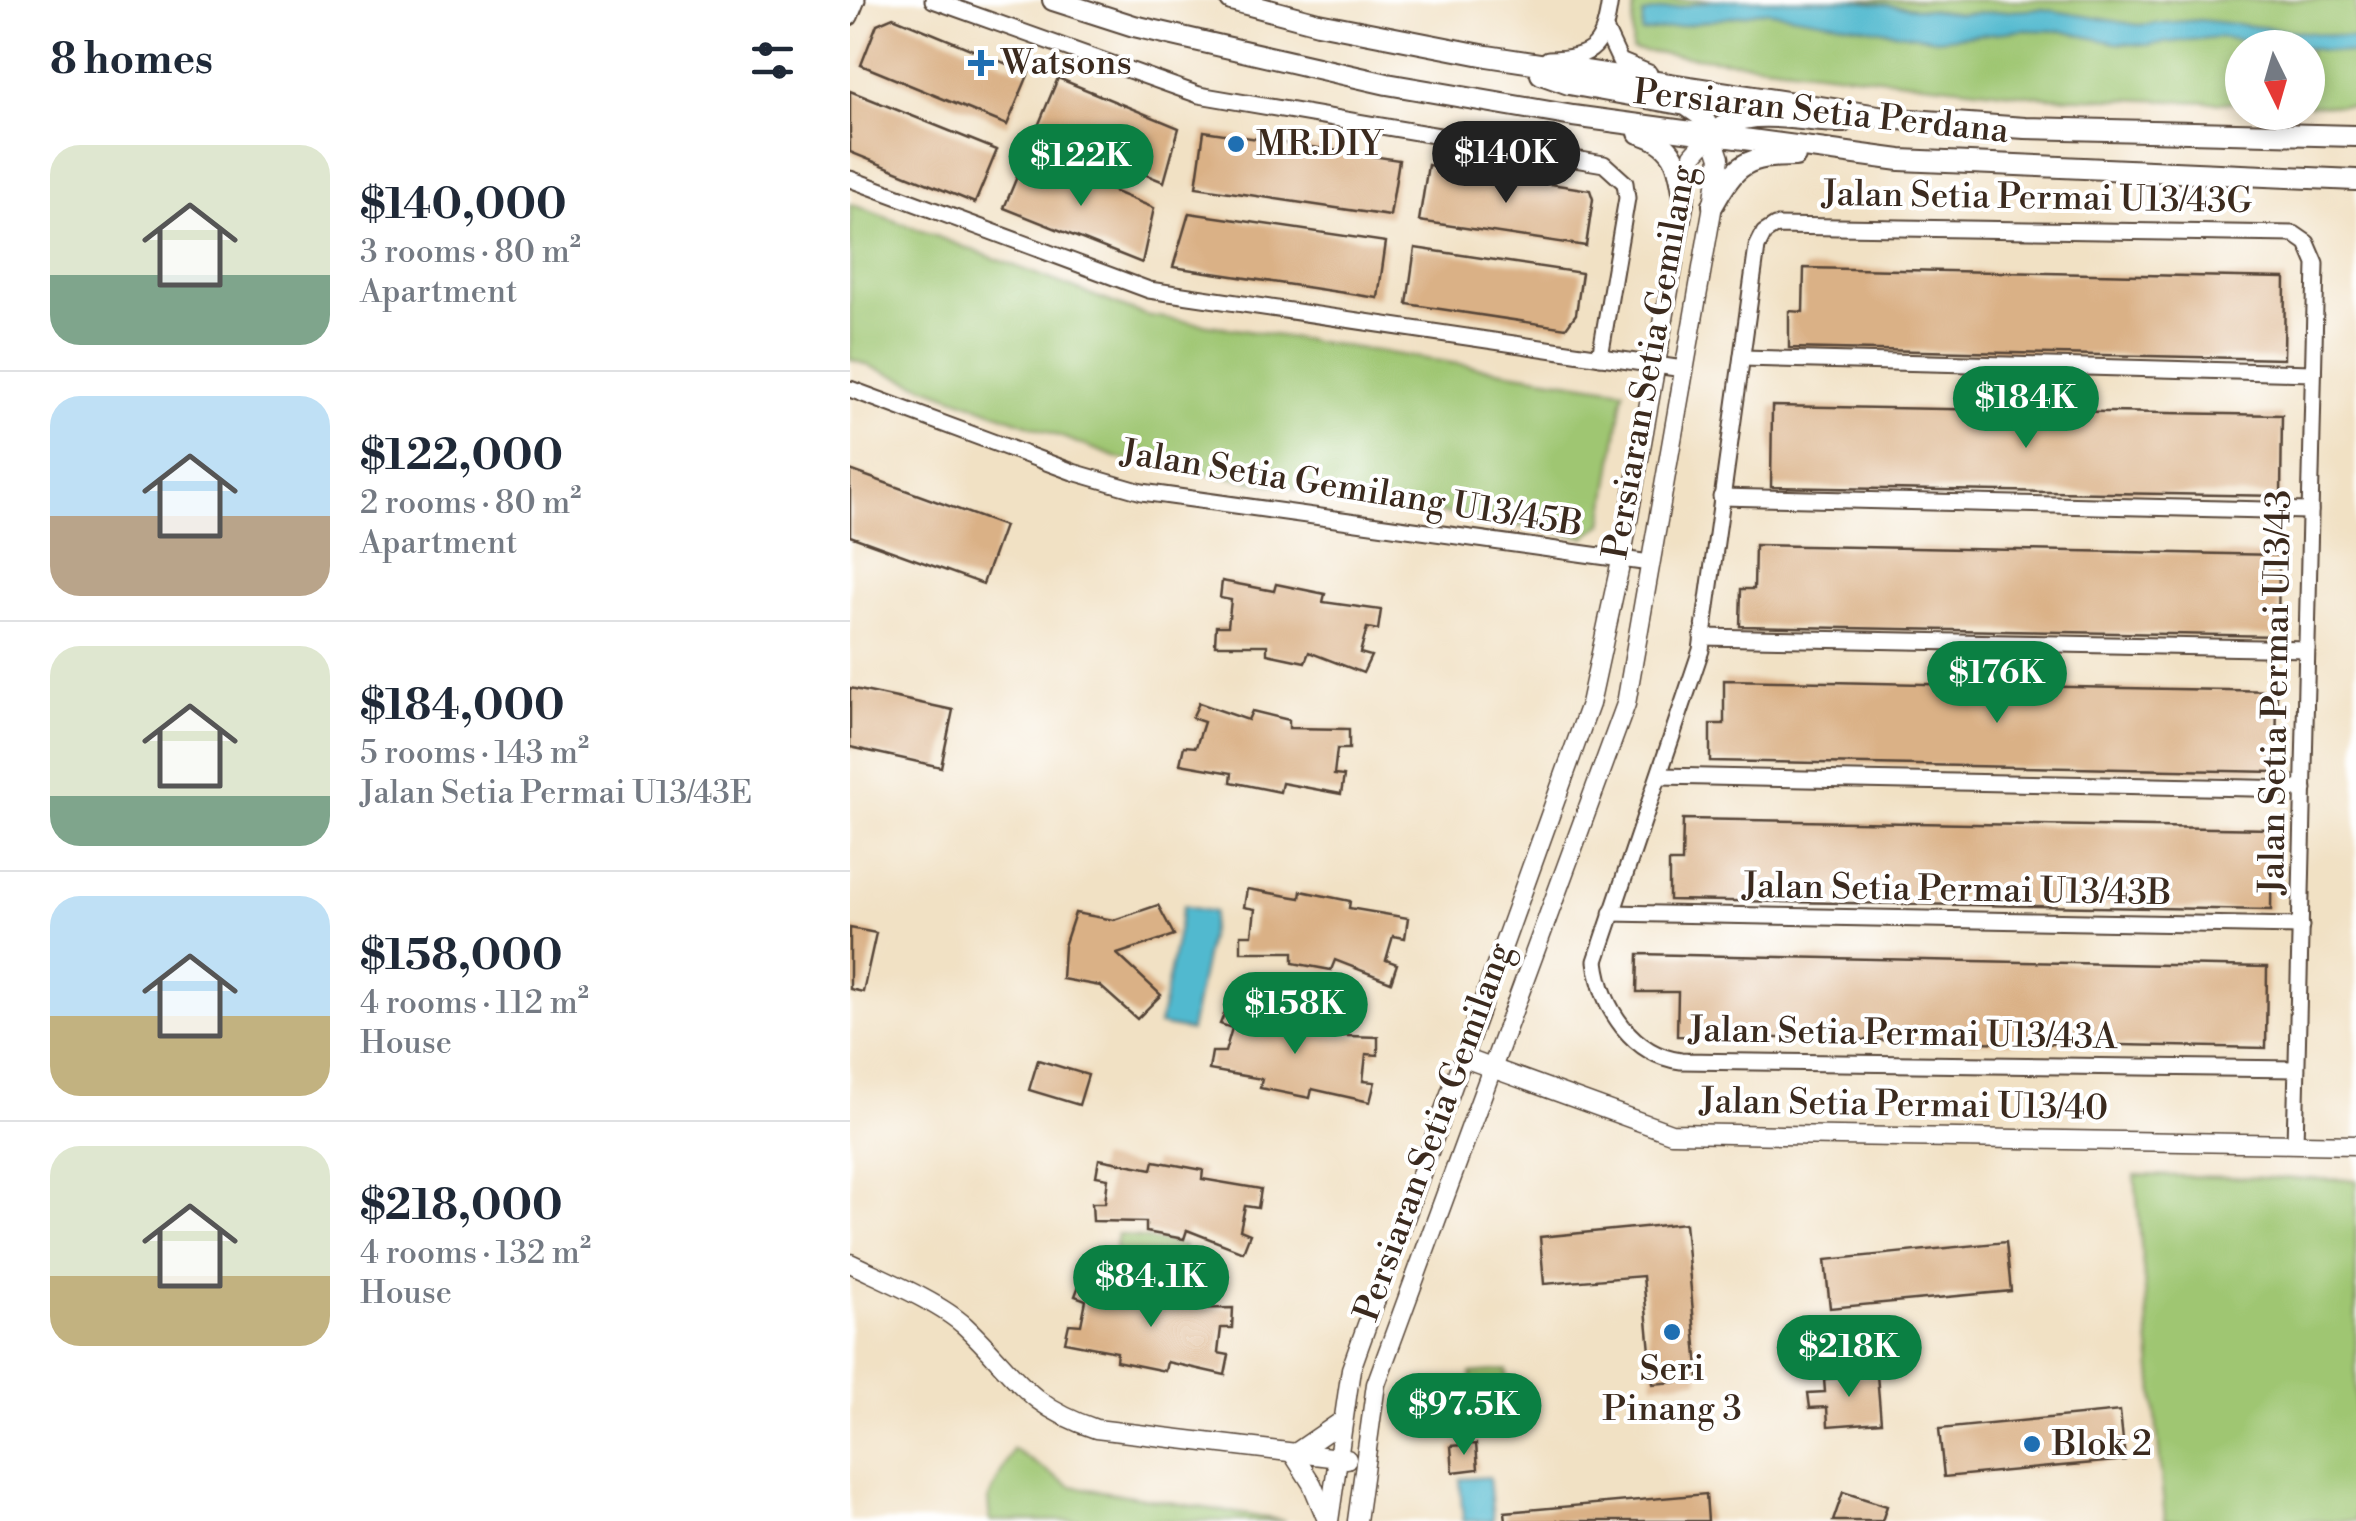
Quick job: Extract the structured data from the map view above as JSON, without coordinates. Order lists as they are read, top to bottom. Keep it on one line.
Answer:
{"streets":{"main road":["Persiaran Setia Perdana"],"street":["Jalan Setia Permai U13/43G","Persiaran Setia Gemilang","Jalan Setia Gemilang U13/45B","Jalan Setia Permai U13/43","Jalan Setia Permai U13/43B","Jalan Setia Permai U13/43A","Jalan Setia Permai U13/40"]},"crossings":[["Persiaran Setia Perdana","Persiaran Setia Gemilang"],["Jalan Setia Permai U13/43G","Jalan Setia Permai U13/43"],["Jalan Setia Permai U13/43G","Jalan Setia Permai U13/43A"],["Persiaran Setia Gemilang","Jalan Setia Gemilang U13/45B"],["Persiaran Setia Gemilang","Jalan Setia Permai U13/40"],["Jalan Setia Permai U13/43","Jalan Setia Permai U13/43B"],["Jalan Setia Permai U13/43","Jalan Setia Permai U13/43A"],["Jalan Setia Permai U13/43","Jalan Setia Permai U13/40"],["Jalan Setia Permai U13/43B","Jalan Setia Permai U13/43A"]],"places":{"health":["Watsons"],"other":["MR.DIY","Seri Pinang 3","Blok 2"]},"north":"bottom","page":{"heading":"8 homes","list":[{"name":"$140,000","note":"3 rooms · 80 m² · Apartment"},{"name":"$122,000","note":"2 rooms · 80 m² · Apartment"},{"name":"$184,000","note":"5 rooms · 143 m² · Jalan Setia Permai U13/43E"},{"name":"$158,000","note":"4 rooms · 112 m² · House"},{"name":"$218,000","note":"4 rooms · 132 m² · House"}],"price":["$140K","$122K","$184K","$176K","$158K","$84.1K","$218K","$97.5K"]}}
